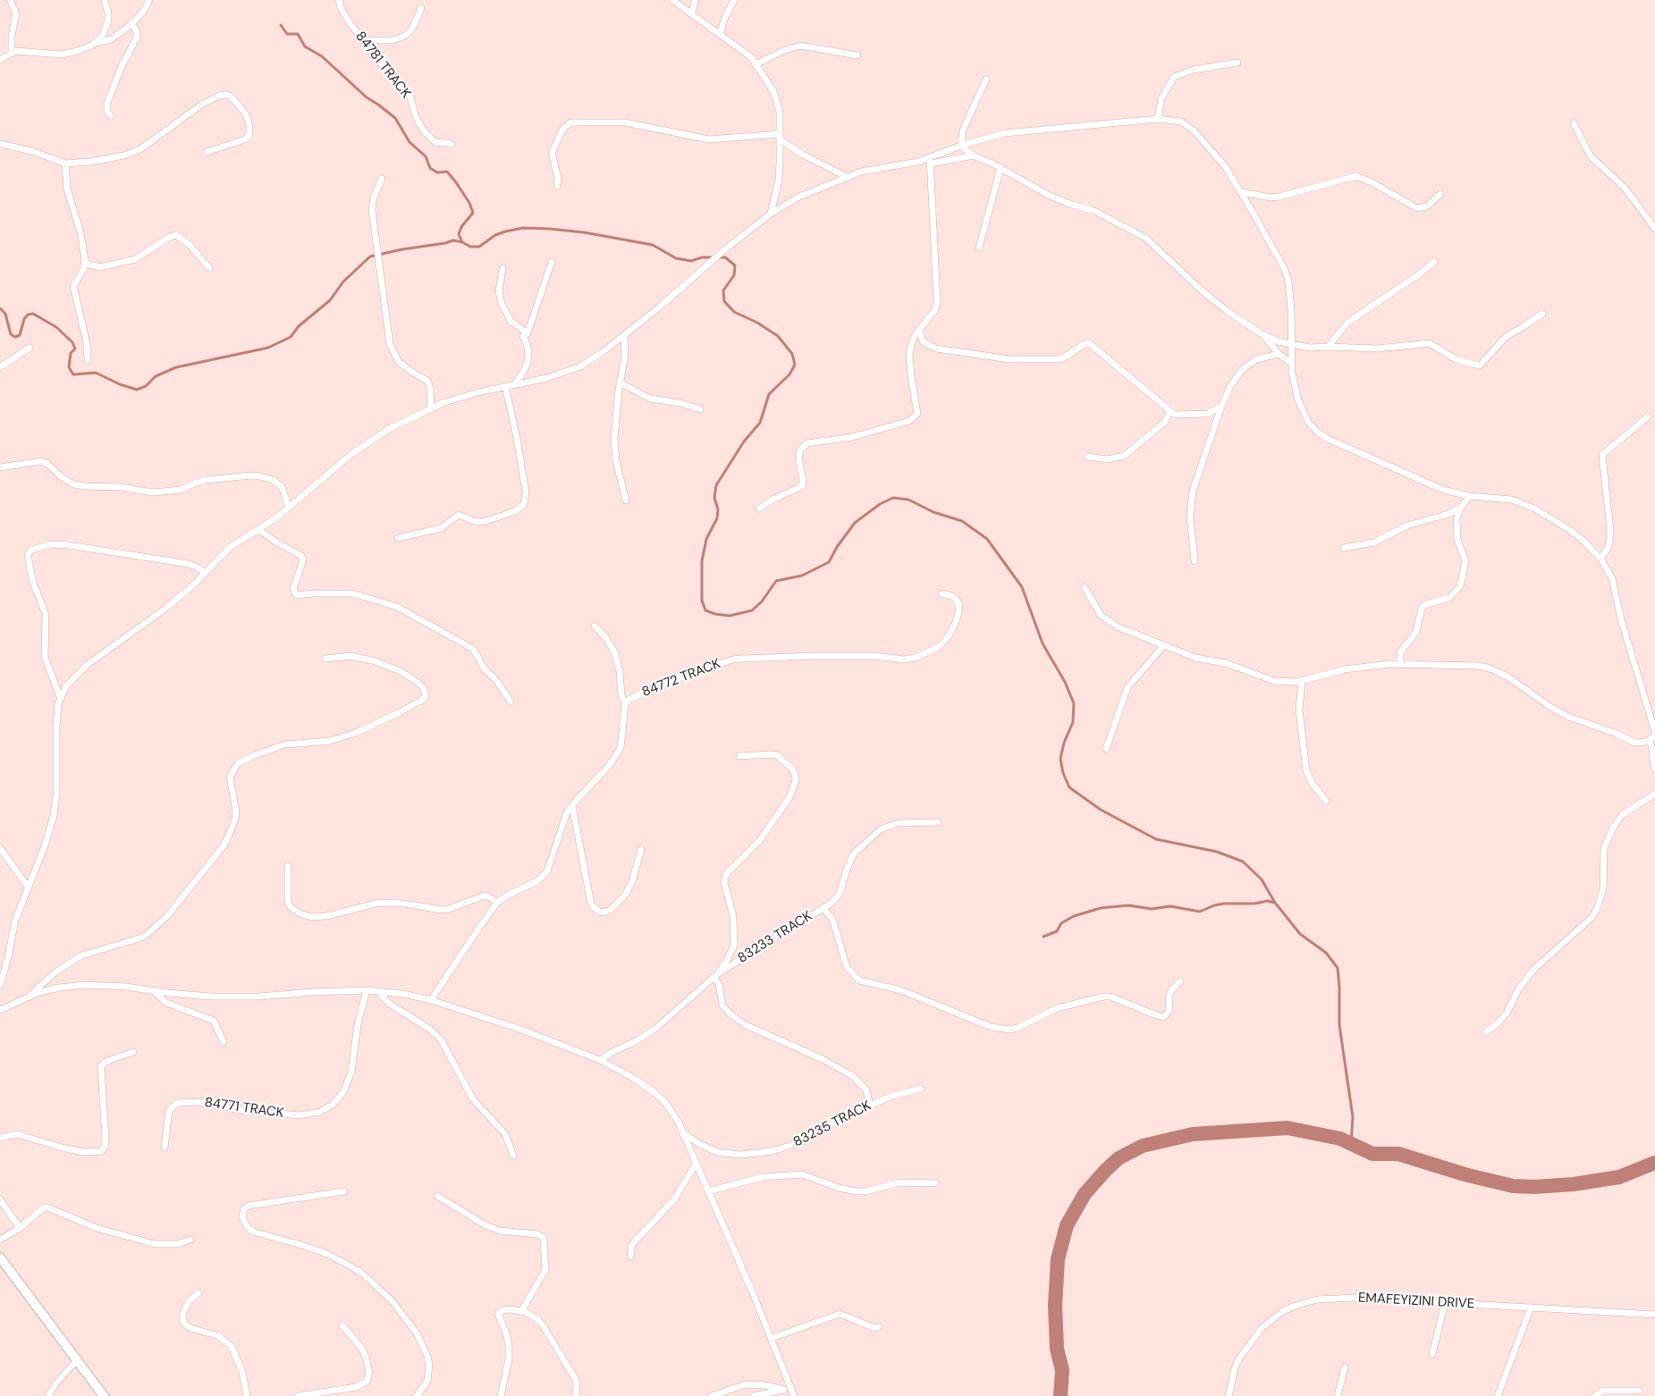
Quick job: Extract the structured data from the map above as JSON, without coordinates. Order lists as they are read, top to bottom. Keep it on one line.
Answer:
{"streets":{"street":["84781 TRACK","84772 TRACK","83233 TRACK","84771 TRACK","83235 TRACK","EMAFEYIZINI DRIVE"]}}
